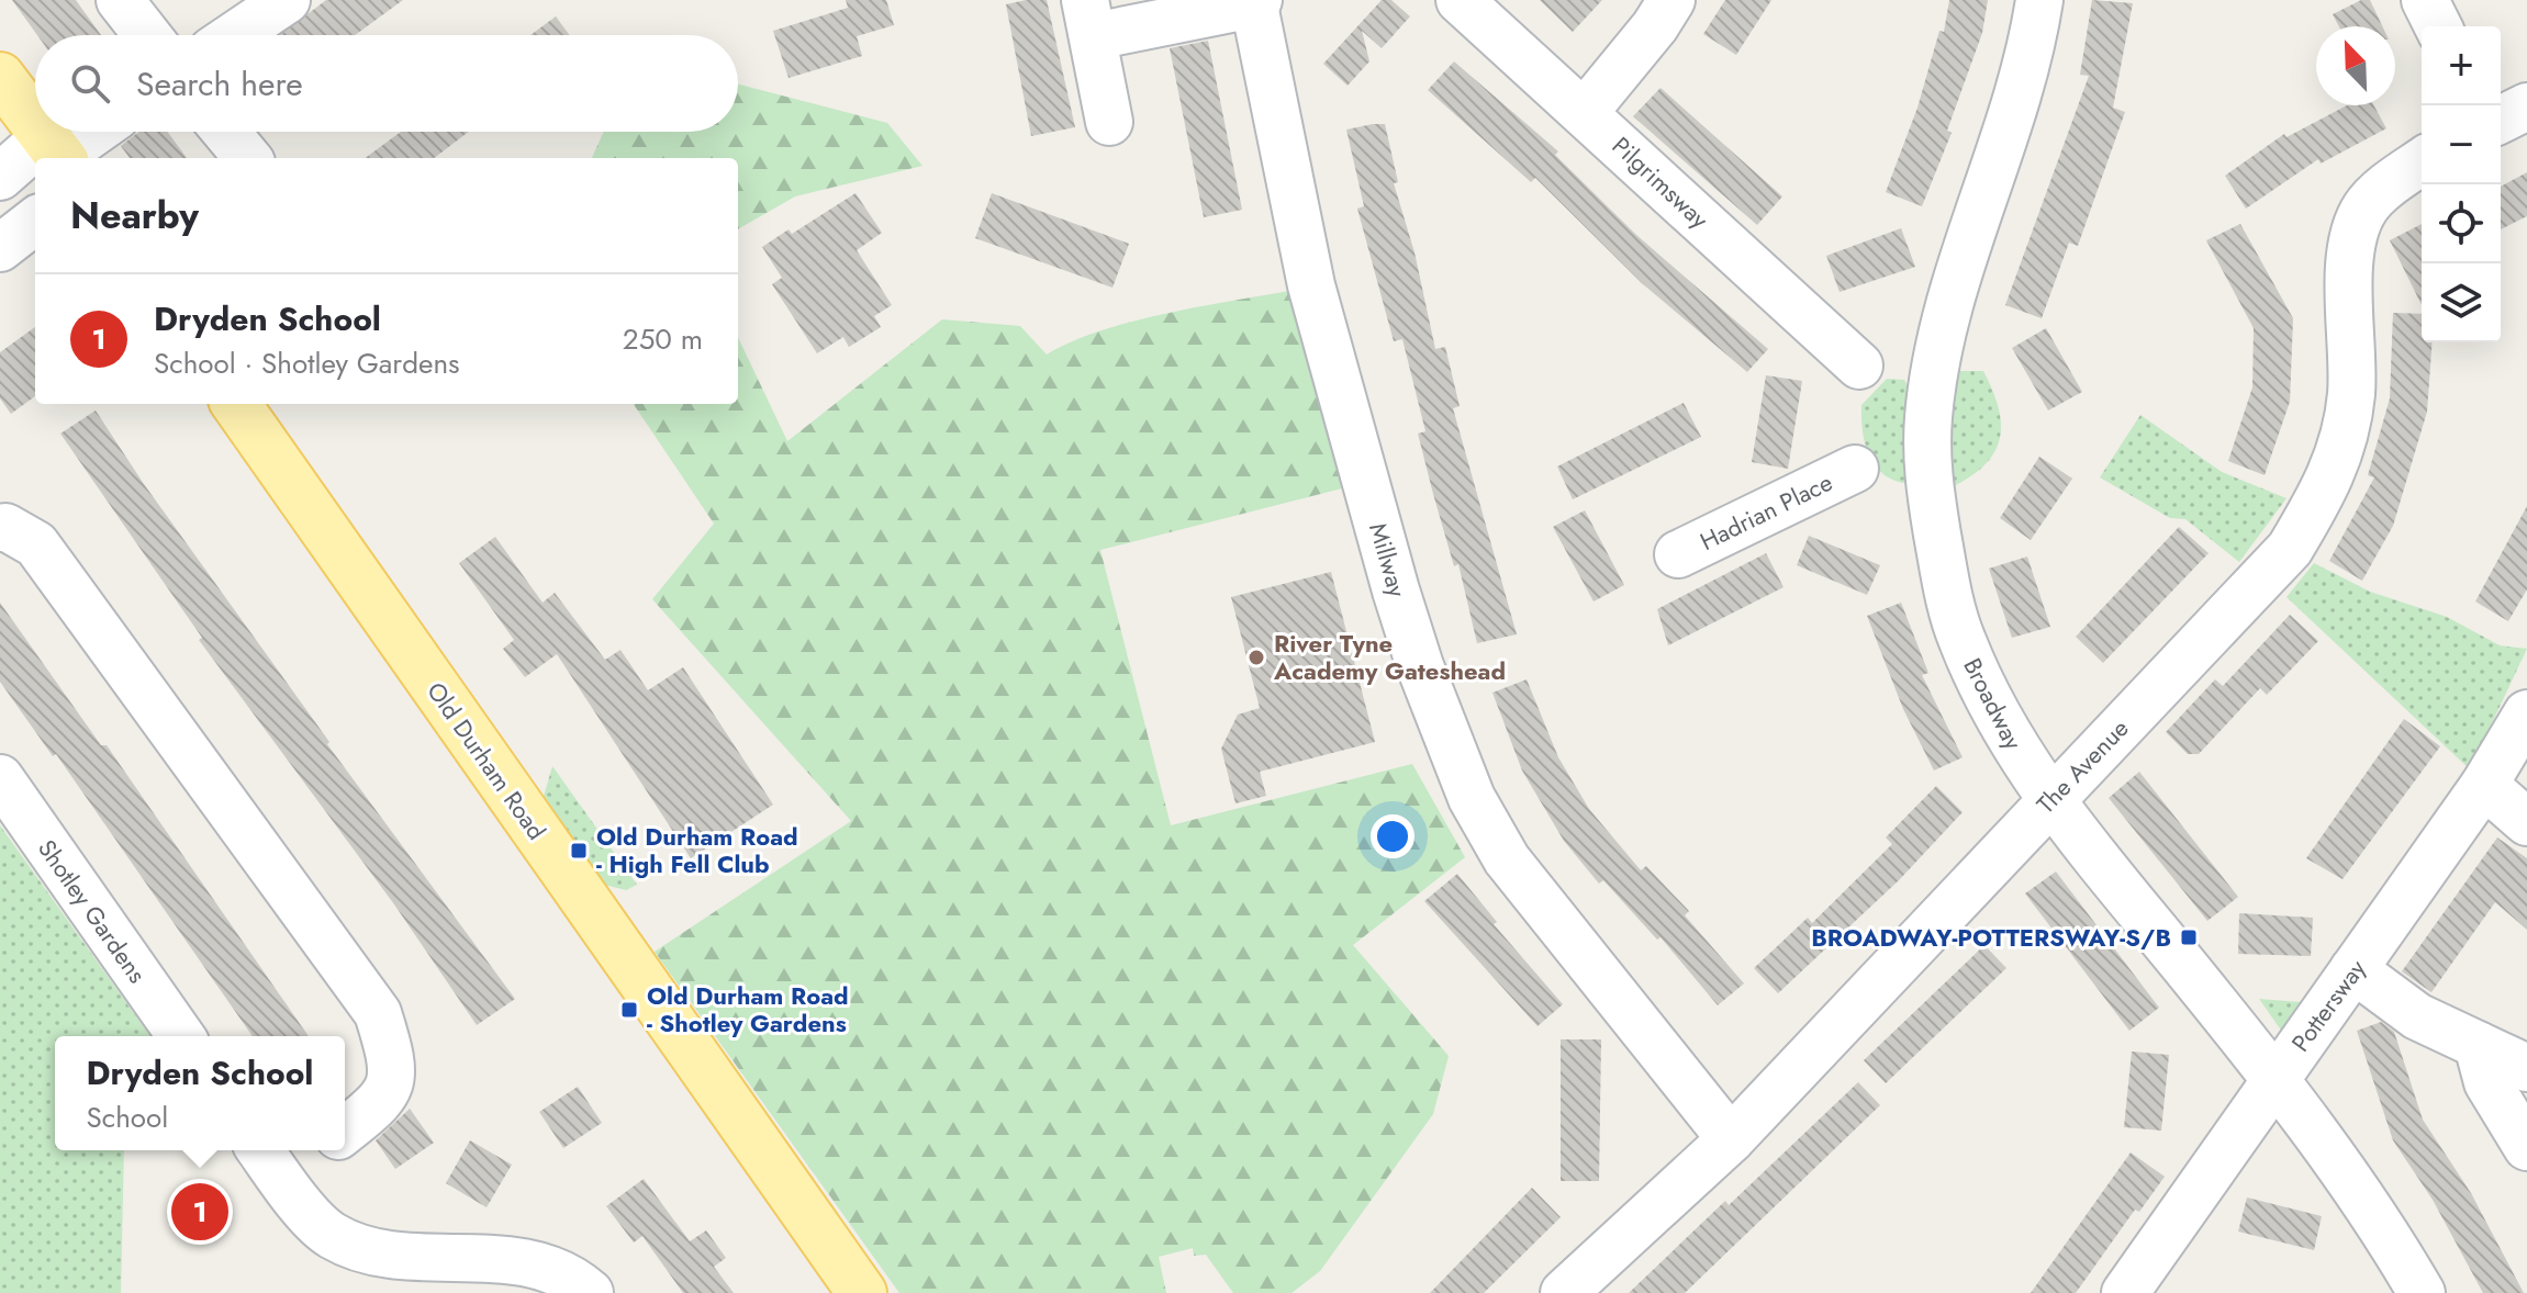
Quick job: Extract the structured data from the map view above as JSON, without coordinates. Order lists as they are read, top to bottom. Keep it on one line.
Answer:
{"streets":{"main road":["Old Durham Road"],"street":["Pilgrimsway","Hadrian Place","Millway","Broadway","The Avenue","Shotley Gardens","Pottersway"]},"crossings":[["Millway","The Avenue"],["Broadway","The Avenue"],["Broadway","Pottersway"]],"places":{"other":["River Tyne Academy Gateshead"],"transit":["Old Durham Road - High Fell Club","BROADWAY-POTTERSWAY-S/B","Old Durham Road - Shotley Gardens"]},"north":"top left","page":{"map_buttons":["+","−"],"search":"Search here","heading":"Nearby","list":[{"mark":"1","name":"Dryden School","note":"School · Shotley Gardens","value":"250 m"}],"popup":["Dryden School","School"],"pins":"1"}}
